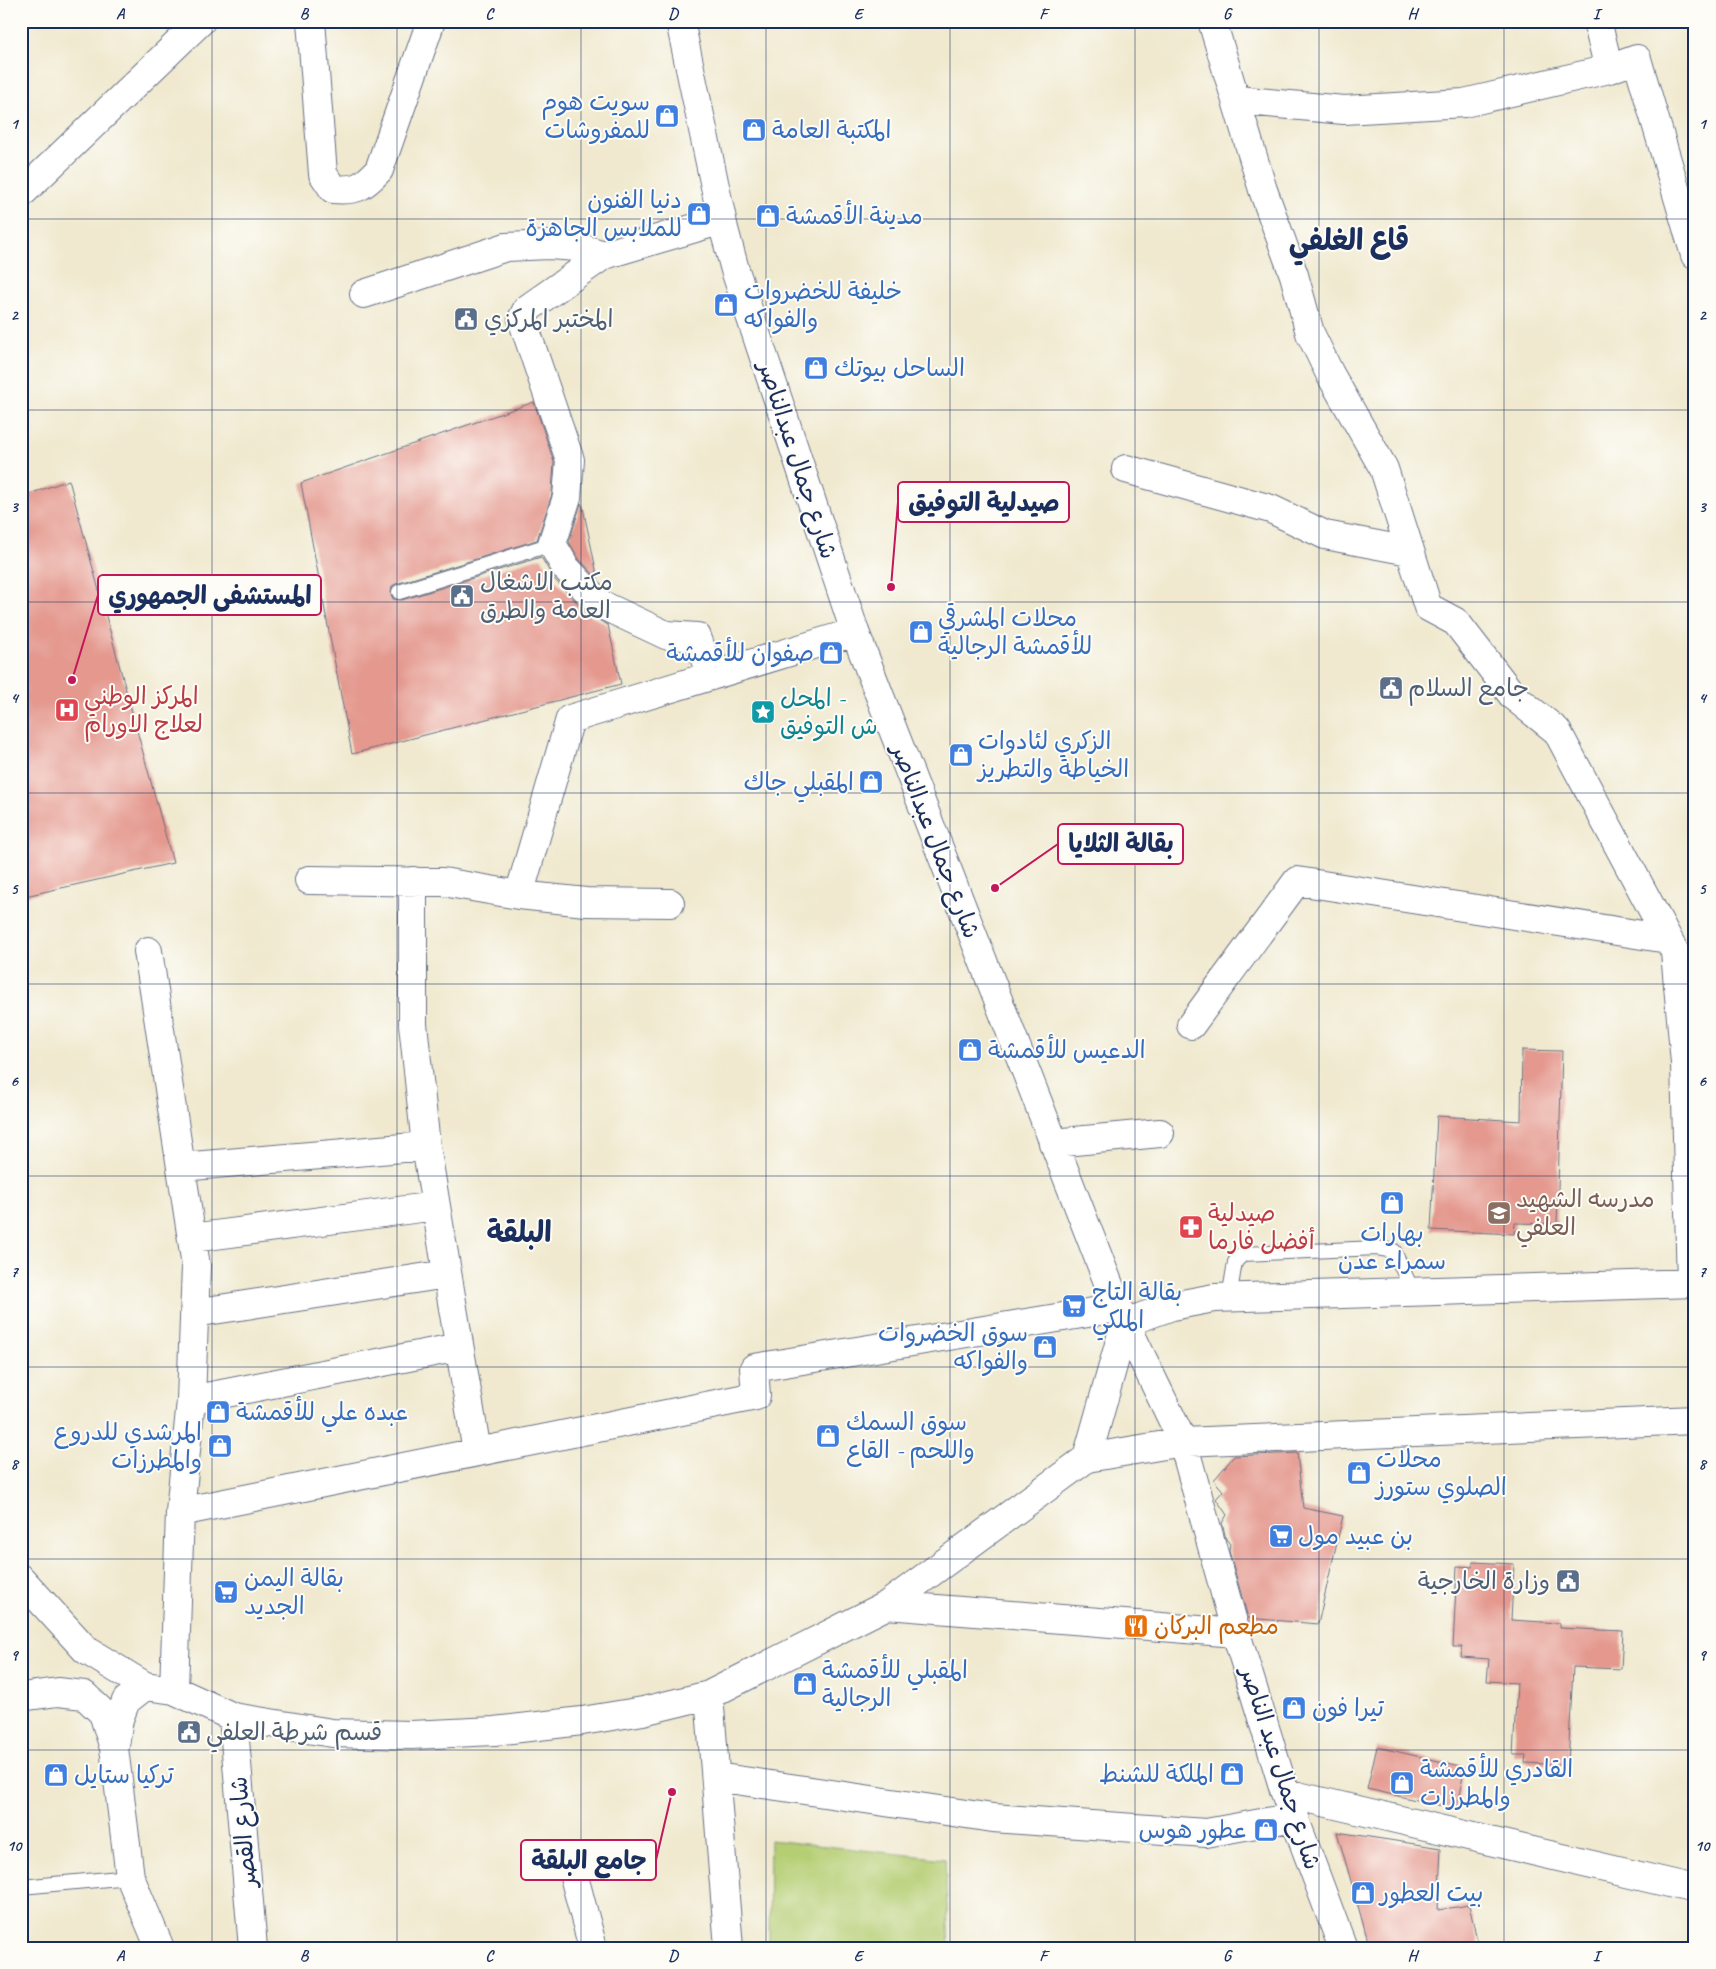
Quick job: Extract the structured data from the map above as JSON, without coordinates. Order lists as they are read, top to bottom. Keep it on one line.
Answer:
{"streets":{"street":["شارع جمال عبدالناصر","شارع جمال عبد الناصر","شارع القصر"]},"crossings":[["شارع جمال عبدالناصر","شارع جمال عبد الناصر"]],"districts":["قاع الغلفي","البلقة"],"places":{"shop":["سويت هوم للمفروشات","المكتبة العامة","دنيا الفنون للملابس الجاهزة","مدينة الأقمشة","خليفة للخضروات والفواكه","الساحل بيوتك","محلات المشرقي للأقمشة الرجالية","صفوان للأقمشة","الزكري لئادوات الخياطة والتطريز","المقبلي جاك","الدعيس للأقمشة","بهارات سمراء عدن","سوق الخضروات والفواكه","عبده علي للأقمشة","سوق السمك واللحم - القاع","المرشدي للدروع والمطرزات","محلات الصلوي ستورز","المقبلي للأقمشة الرجالية","تيرا فون","الملكة للشنط","تركيا ستايل","القادري للأقمشة والمطرزات","عطور هوس","بيت العطور"],"public building":["المختبر المركزي","مكتب الاشغال العامة والطرق","جامع السلام","وزارة الخارجية","قسم شرطة العلفي"],"other":["صيدلية التوفيق","المستشفى الجمهوري","بقالة الثلايا","جامع البلقة"],"hospital":["المركز الوطني لعلاج الاورام"],"place":["المحل - ش التوفيق"],"school or university":["مدرسه الشهيد العلفي"],"pharmacy":["صيدلية أفضل فارما"],"supermarket":["بقالة التاج الملكي","بن عبيد مول","بقالة اليمن الجديد"],"restaurant":["مطعم البركان"]},"grid":{"columns":["A","B","C","D","E","F","G","H","I"],"rows":["1","2","3","4","5","6","7","8","9","10"]}}
